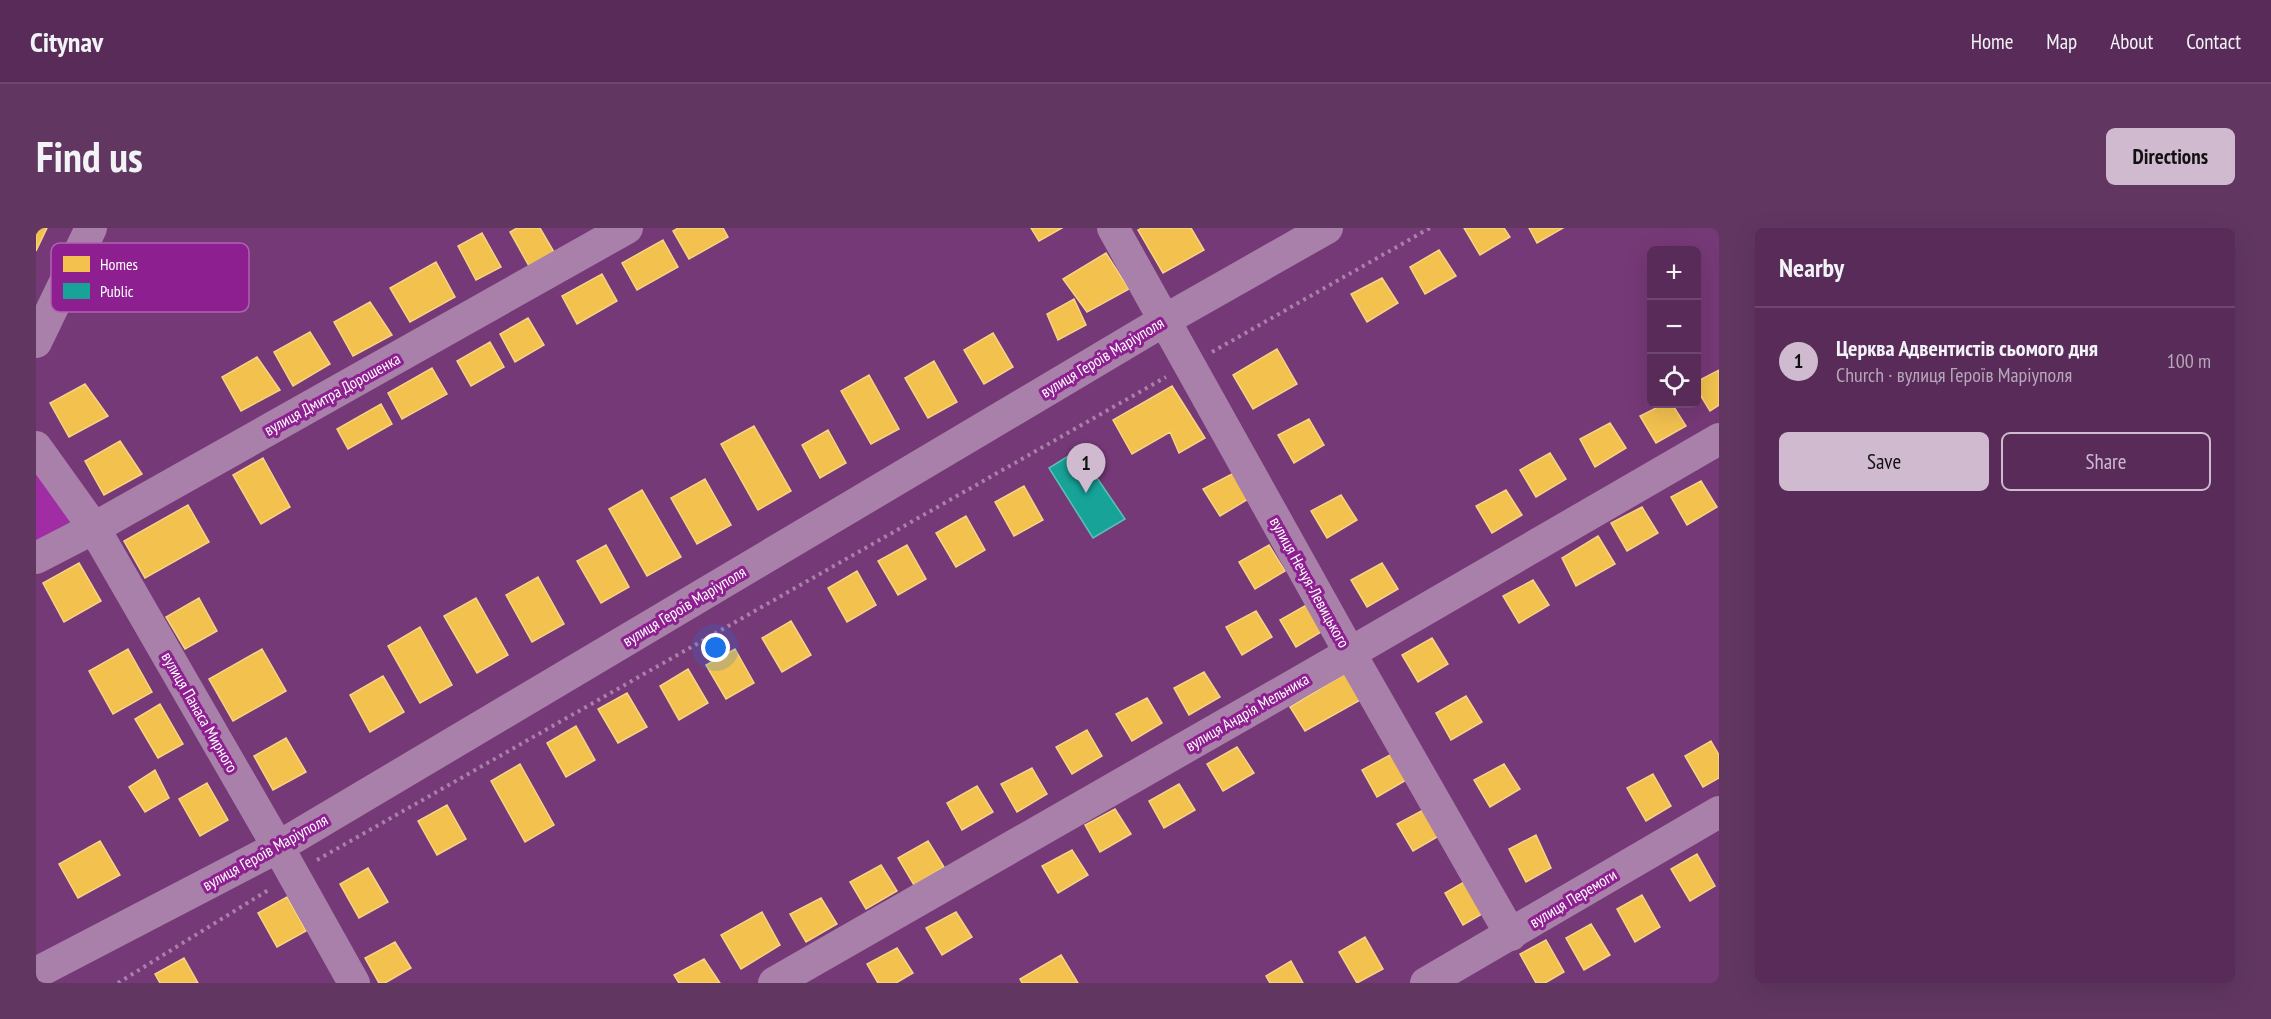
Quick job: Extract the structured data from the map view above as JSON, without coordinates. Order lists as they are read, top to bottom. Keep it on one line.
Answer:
{"streets":{"street":["вулиця Героїв Маріуполя","вулиця Дмитра Дорошенка","вулиця Нечуя-Левицького","вулиця Панаса Мирного","вулиця Андрія Мельника","вулиця Перемоги"]},"crossings":[["вулиця Героїв Маріуполя","вулиця Нечуя-Левицького"],["вулиця Героїв Маріуполя","вулиця Панаса Мирного"],["вулиця Дмитра Дорошенка","вулиця Панаса Мирного"],["вулиця Нечуя-Левицького","вулиця Андрія Мельника"],["вулиця Нечуя-Левицького","вулиця Перемоги"]],"legend":["Homes","Public"],"page":{"header":"Citynav","nav":["Home","Map","About","Contact"],"buttons":["Directions",["Save","Share"]],"title":"Find us","heading":"Nearby","map_buttons":["+","−"],"list":[{"mark":"1","name":"Церква Адвентистів сьомого дня","note":"Church · вулиця Героїв Маріуполя","value":"100 m"}],"pins":"1"}}
